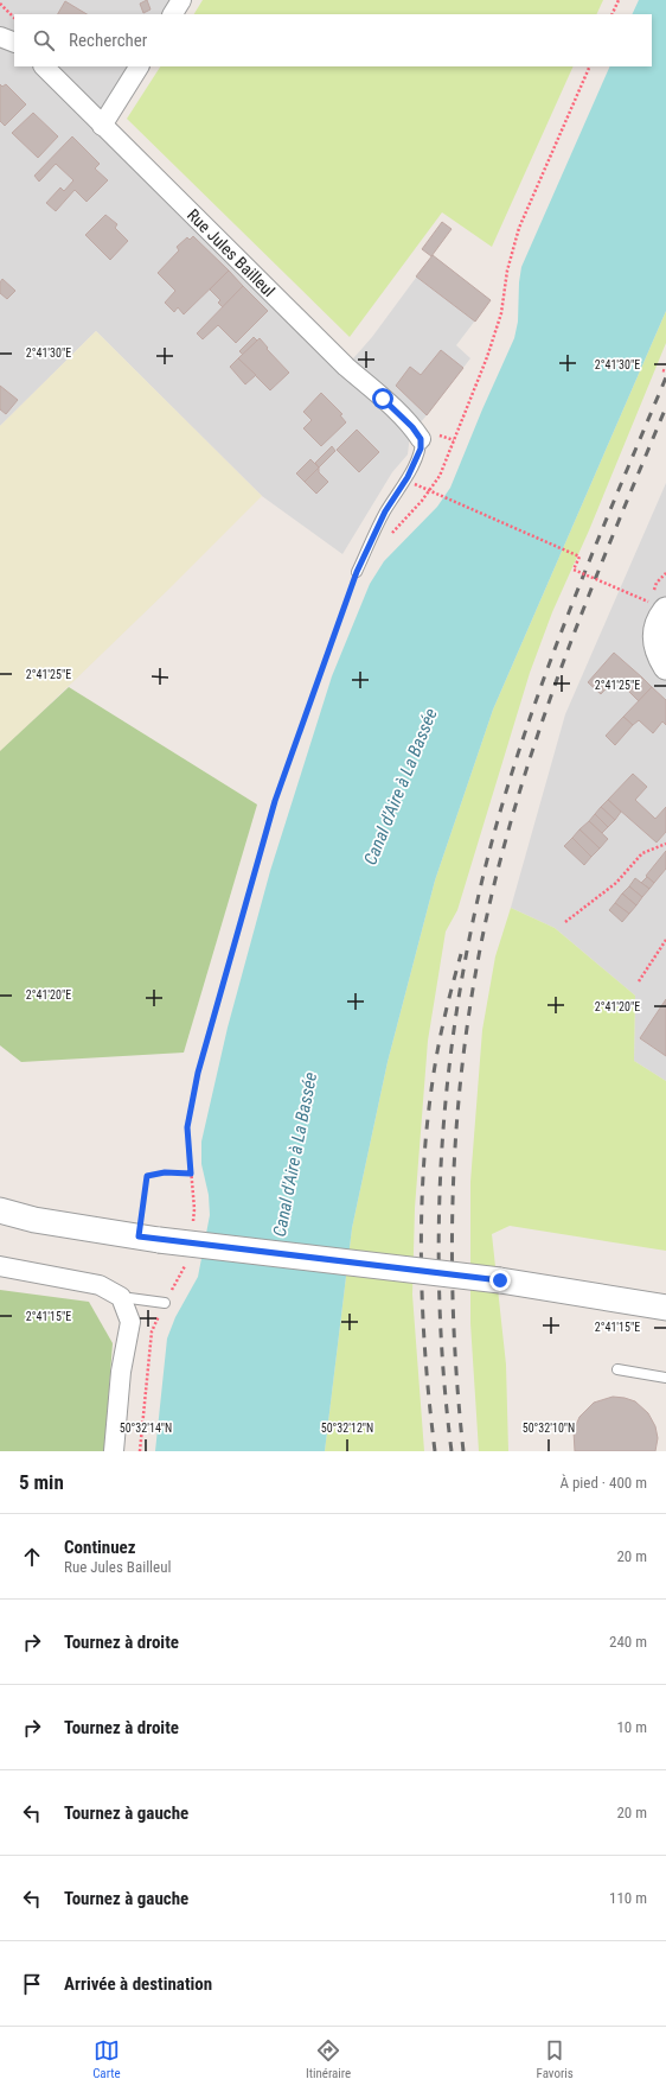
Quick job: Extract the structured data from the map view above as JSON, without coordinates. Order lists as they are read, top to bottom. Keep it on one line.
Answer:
{"streets":{"street":["Rue Jules Bailleul"]},"water":["Canal d'Aire à La Bassée"],"page":{"search":"Rechercher","heading":["5 min","À pied · 400 m"],"list":[["Continuez","Rue Jules Bailleul","20 m"],["Tournez à droite","240 m"],["Tournez à droite","10 m"],["Tournez à gauche","20 m"],["Tournez à gauche","110 m"],"Arrivée à destination"],"nav":["Carte","Itinéraire","Favoris"]},"coordinates":["2°41'30\"E","2°41'25\"E","2°41'20\"E","2°41'15\"E","50°32'14\"N","50°32'12\"N","50°32'10\"N"]}
